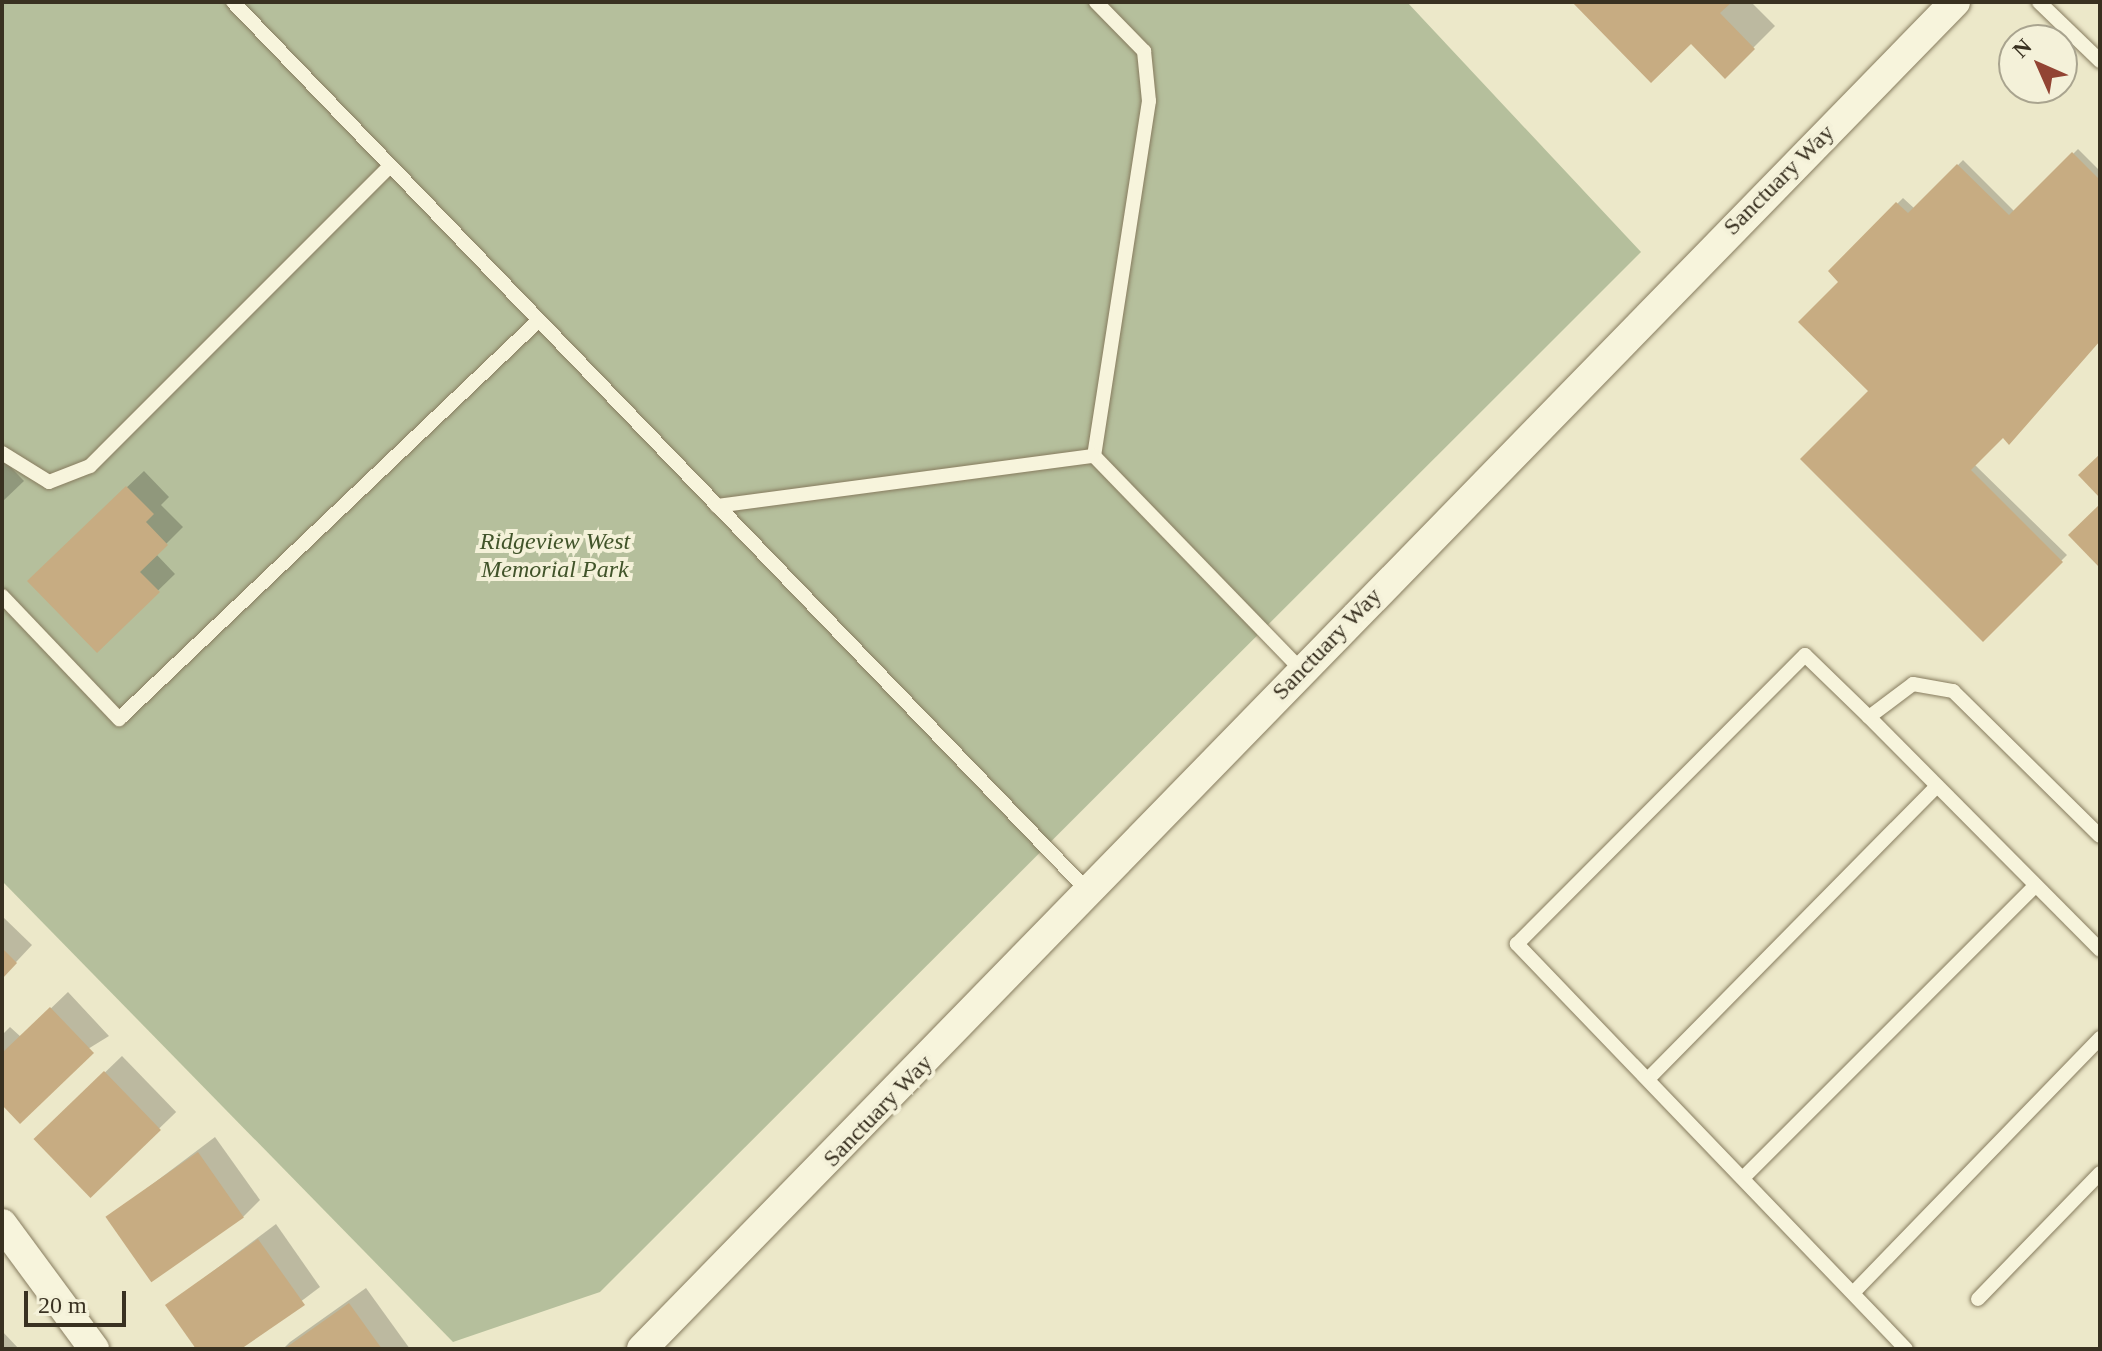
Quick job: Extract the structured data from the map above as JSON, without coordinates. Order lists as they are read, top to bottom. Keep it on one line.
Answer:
{"streets":{"street":["Sanctuary Way"]},"parks":["Ridgeview West Memorial Park"],"scale_bar":"20 m","north":"top left"}
